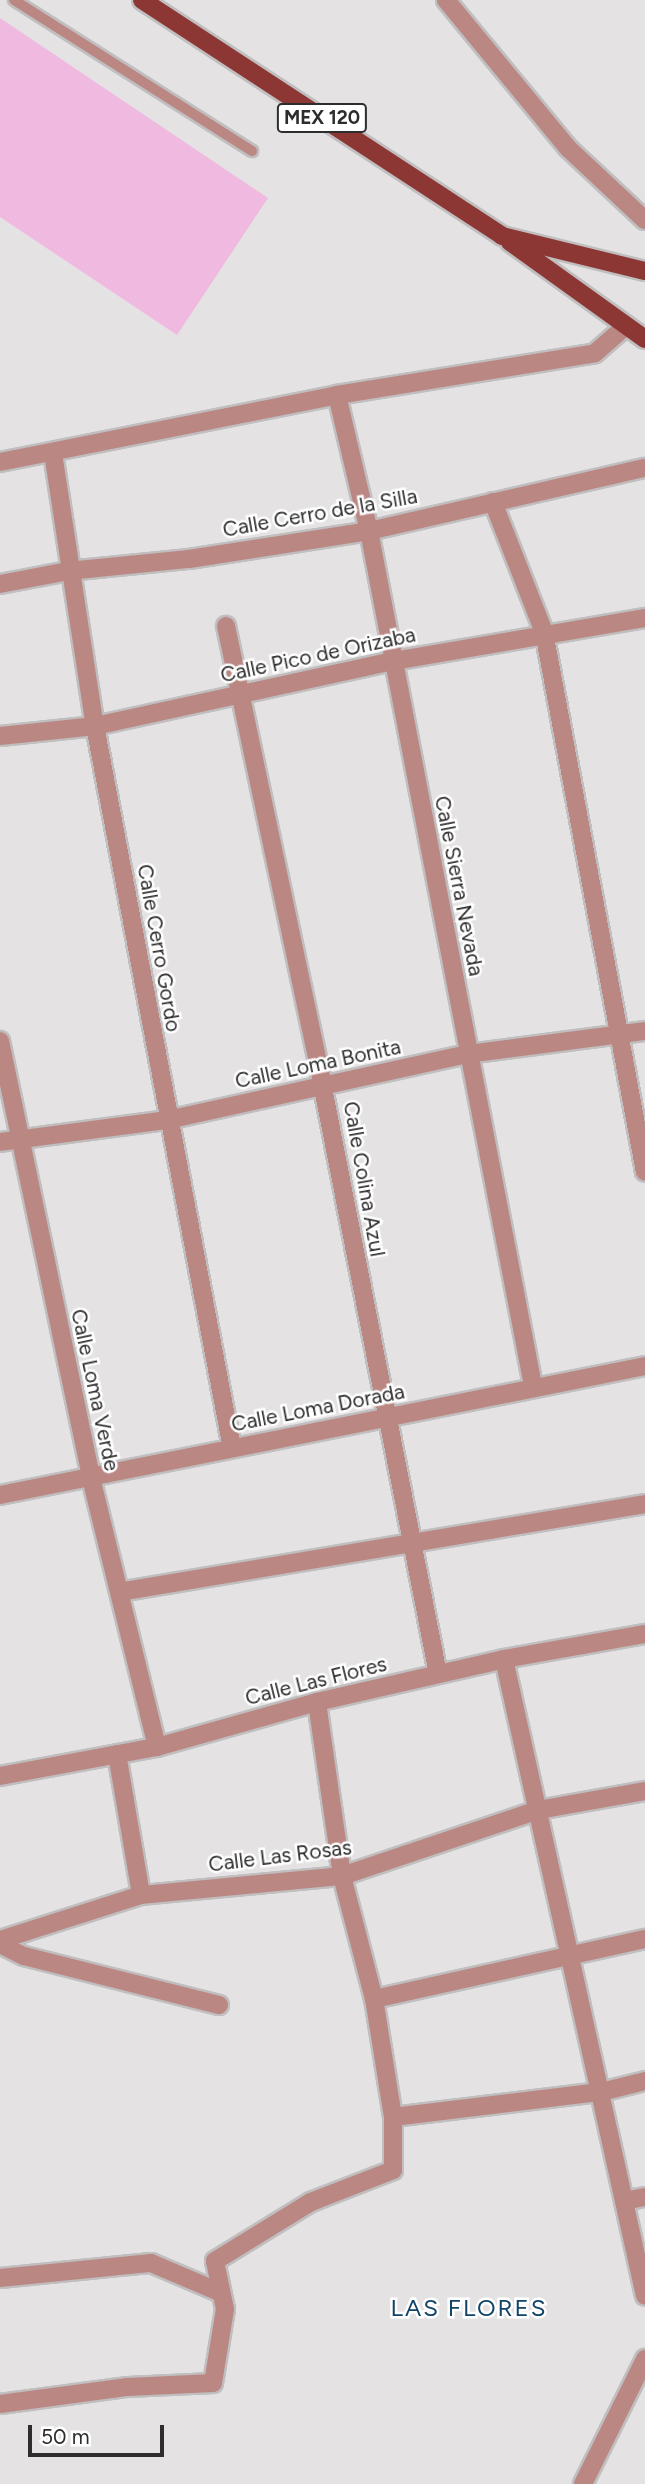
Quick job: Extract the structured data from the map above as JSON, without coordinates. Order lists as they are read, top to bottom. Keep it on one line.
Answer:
{"streets":{"main road":["MEX 120"],"street":["Calle Cerro de la Silla","Calle Pico de Orizaba","Calle Sierra Nevada","Calle Cerro Gordo","Calle Loma Bonita","Calle Colina Azul","Calle Loma Verde","Calle Loma Dorada","Calle Las Flores","Calle Las Rosas"]},"crossings":[["Calle Cerro de la Silla","Calle Sierra Nevada"],["Calle Cerro de la Silla","Calle Cerro Gordo"],["Calle Pico de Orizaba","Calle Sierra Nevada"],["Calle Pico de Orizaba","Calle Cerro Gordo"],["Calle Pico de Orizaba","Calle Colina Azul"],["Calle Sierra Nevada","Calle Loma Bonita"],["Calle Sierra Nevada","Calle Loma Dorada"],["Calle Cerro Gordo","Calle Loma Bonita"],["Calle Cerro Gordo","Calle Loma Dorada"],["Calle Loma Bonita","Calle Colina Azul"],["Calle Loma Bonita","Calle Loma Verde"],["Calle Colina Azul","Calle Loma Dorada"],["Calle Colina Azul","Calle Las Flores"],["Calle Loma Verde","Calle Loma Dorada"],["Calle Loma Verde","Calle Las Flores"]],"districts":["LAS FLORES"],"scale_bar":"50 m"}
